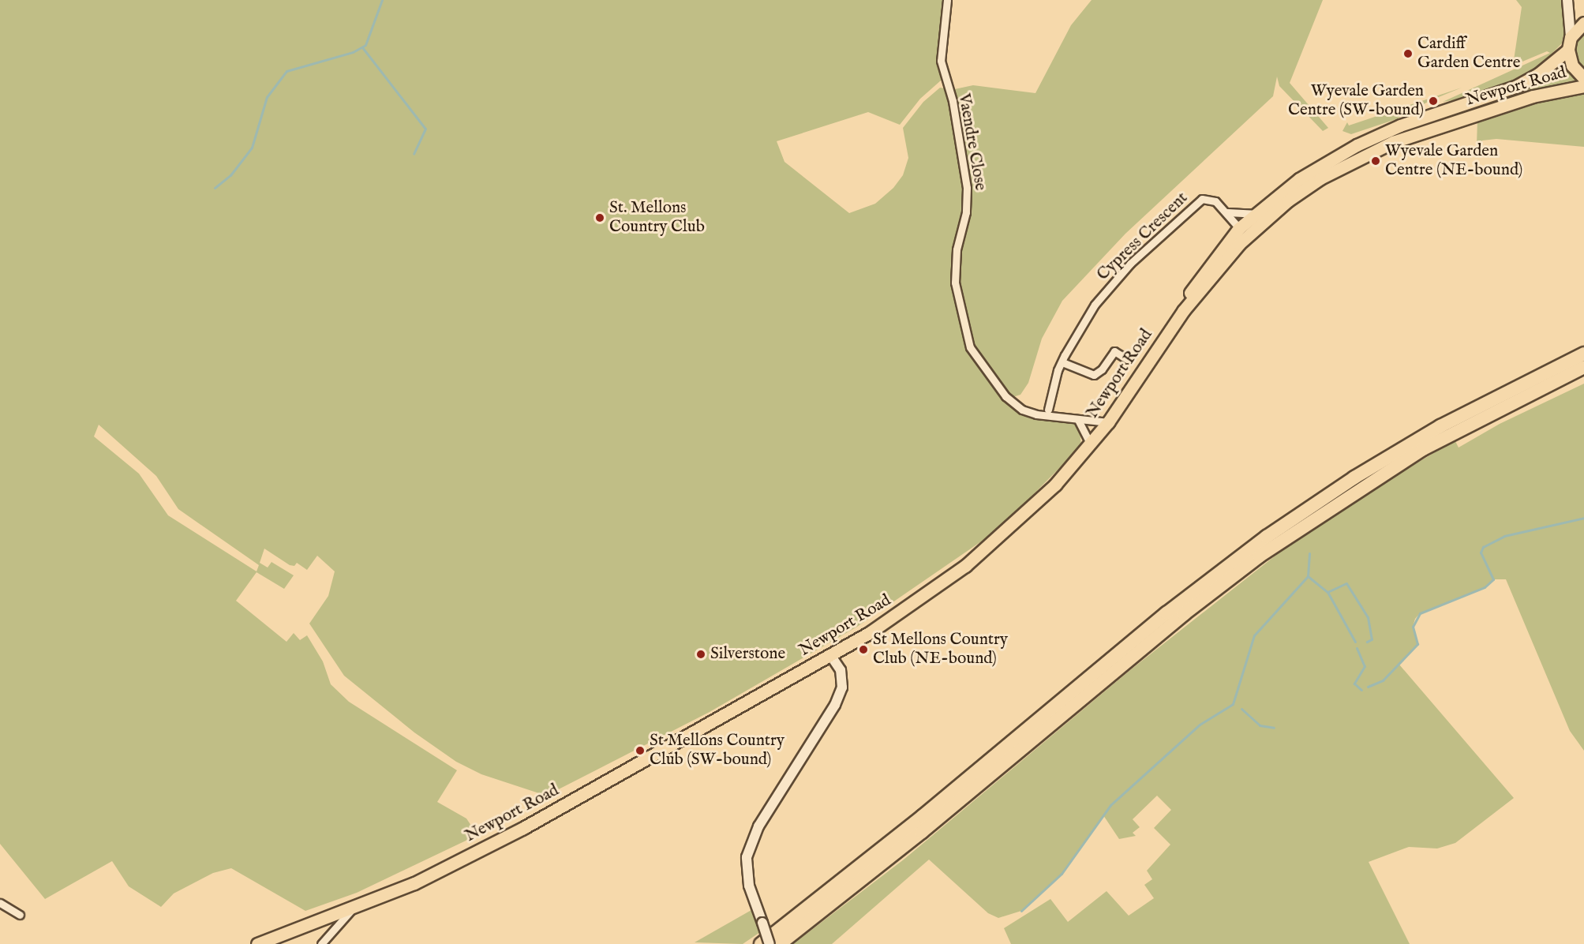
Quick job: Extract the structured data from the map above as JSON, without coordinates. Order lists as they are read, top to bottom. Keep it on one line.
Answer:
{"streets":{"main road":["Newport Road"],"street":["Vaendre Close","Cypress Crescent"]},"crossings":[["Newport Road","Vaendre Close"],["Newport Road","Cypress Crescent"]],"places":["Cardiff Garden Centre","Wyevale Garden Centre (SW-bound)","Wyevale Garden Centre (NE-bound)","St. Mellons Country Club","St Mellons Country Club (NE-bound)","Silverstone","St Mellons Country Club (SW-bound)"]}
